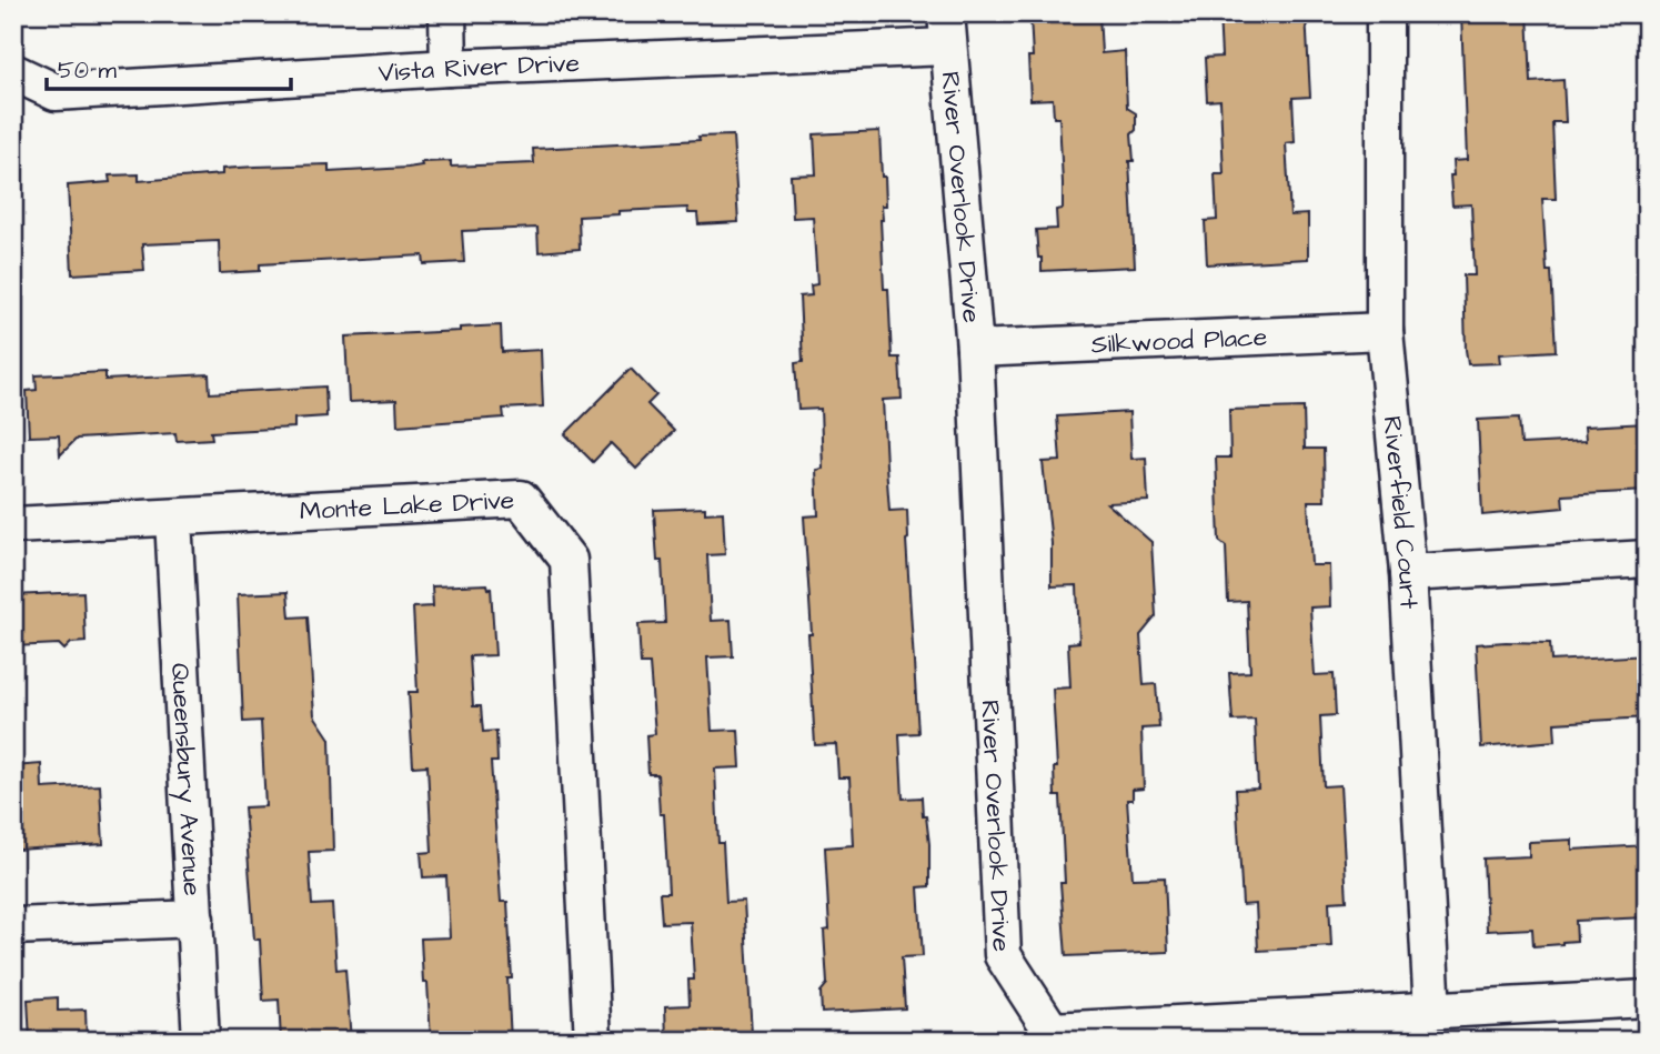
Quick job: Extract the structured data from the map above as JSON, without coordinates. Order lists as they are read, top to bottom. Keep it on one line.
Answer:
{"streets":{"street":["Vista River Drive","River Overlook Drive","Silkwood Place","Monte Lake Drive","Riverfield Court","Queensbury Avenue"]},"crossings":[["Vista River Drive","River Overlook Drive"],["River Overlook Drive","Silkwood Place"],["River Overlook Drive","Riverfield Court"],["Silkwood Place","Riverfield Court"],["Monte Lake Drive","Queensbury Avenue"]],"scale_bar":"50 m"}
